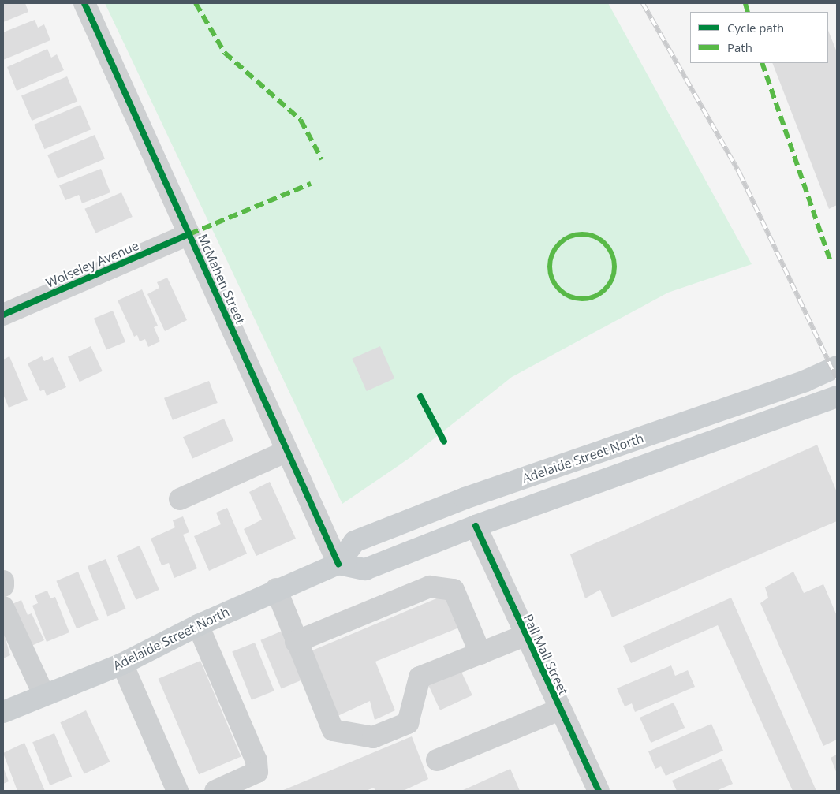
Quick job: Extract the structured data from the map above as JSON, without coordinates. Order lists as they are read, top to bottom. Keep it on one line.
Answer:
{"streets":{"main road":["Adelaide Street North"],"street":["Wolseley Avenue","McMahen Street","Pall Mall Street"]},"crossings":[["Wolseley Avenue","McMahen Street"],["McMahen Street","Adelaide Street North"]],"legend":["Cycle path","Path"]}
